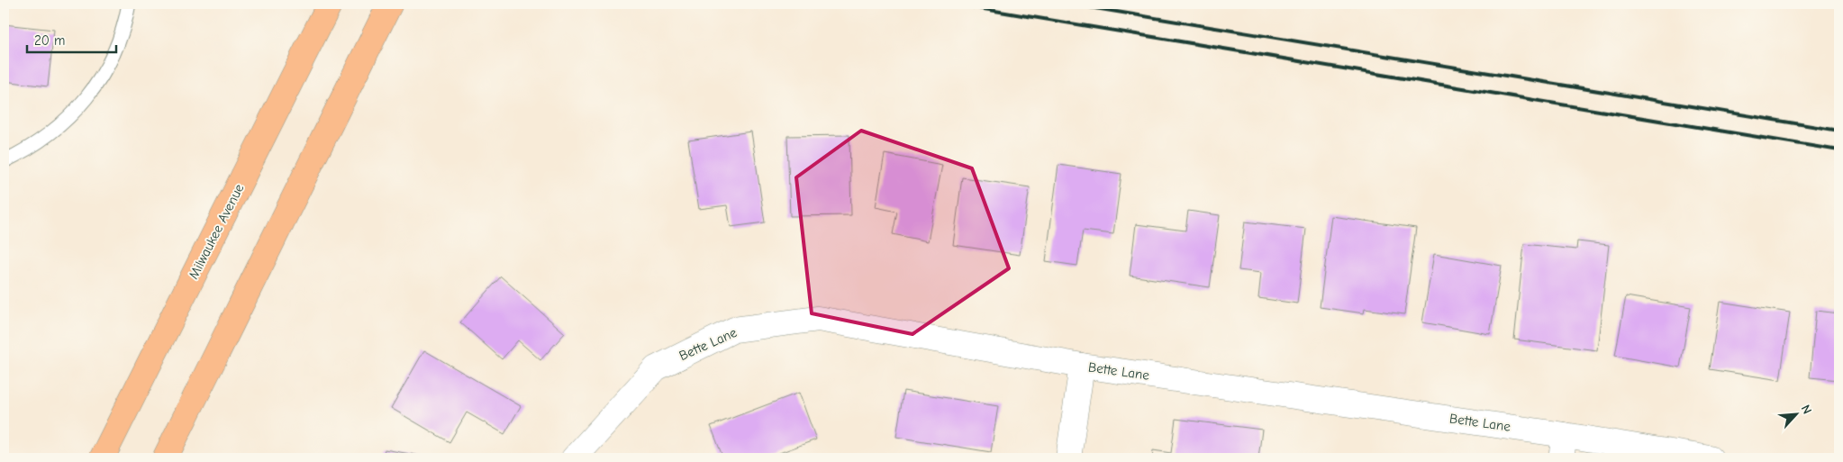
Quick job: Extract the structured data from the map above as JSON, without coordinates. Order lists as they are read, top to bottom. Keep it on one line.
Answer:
{"streets":{"main road":["Milwaukee Avenue"],"street":["Bette Lane"]},"scale_bar":"20 m","north":"top right"}
